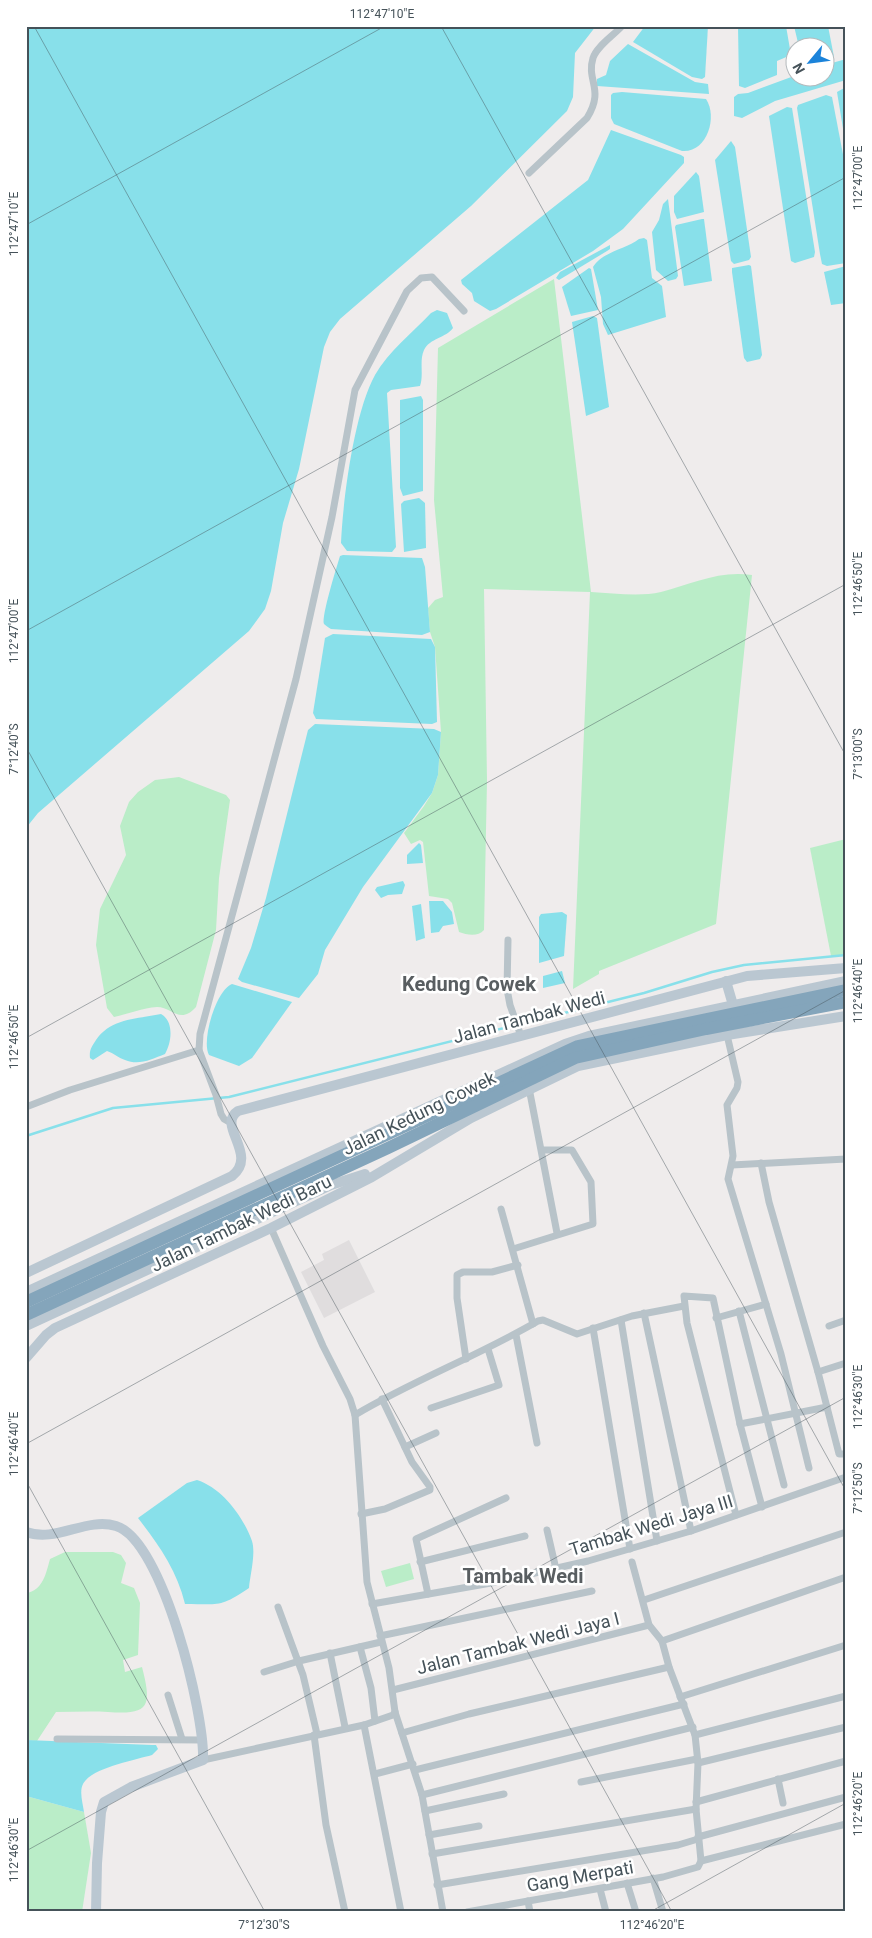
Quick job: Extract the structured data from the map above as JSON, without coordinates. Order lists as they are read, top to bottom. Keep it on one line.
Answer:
{"streets":{"highway":["Jalan Kedung Cowek"],"street":["Jalan Tambak Wedi","Jalan Tambak Wedi Baru","Tambak Wedi Jaya III","Jalan Tambak Wedi Jaya I","Gang Merpati"]},"districts":["Kedung Cowek","Tambak Wedi"],"north":"bottom left","coordinates":["112°47'10\"E","112°47'00\"E","112°46'50\"E","7°12'40\"S","7°13'00\"S","112°46'40\"E","112°46'30\"E","7°12'50\"S","112°46'20\"E","7°12'30\"S"]}
